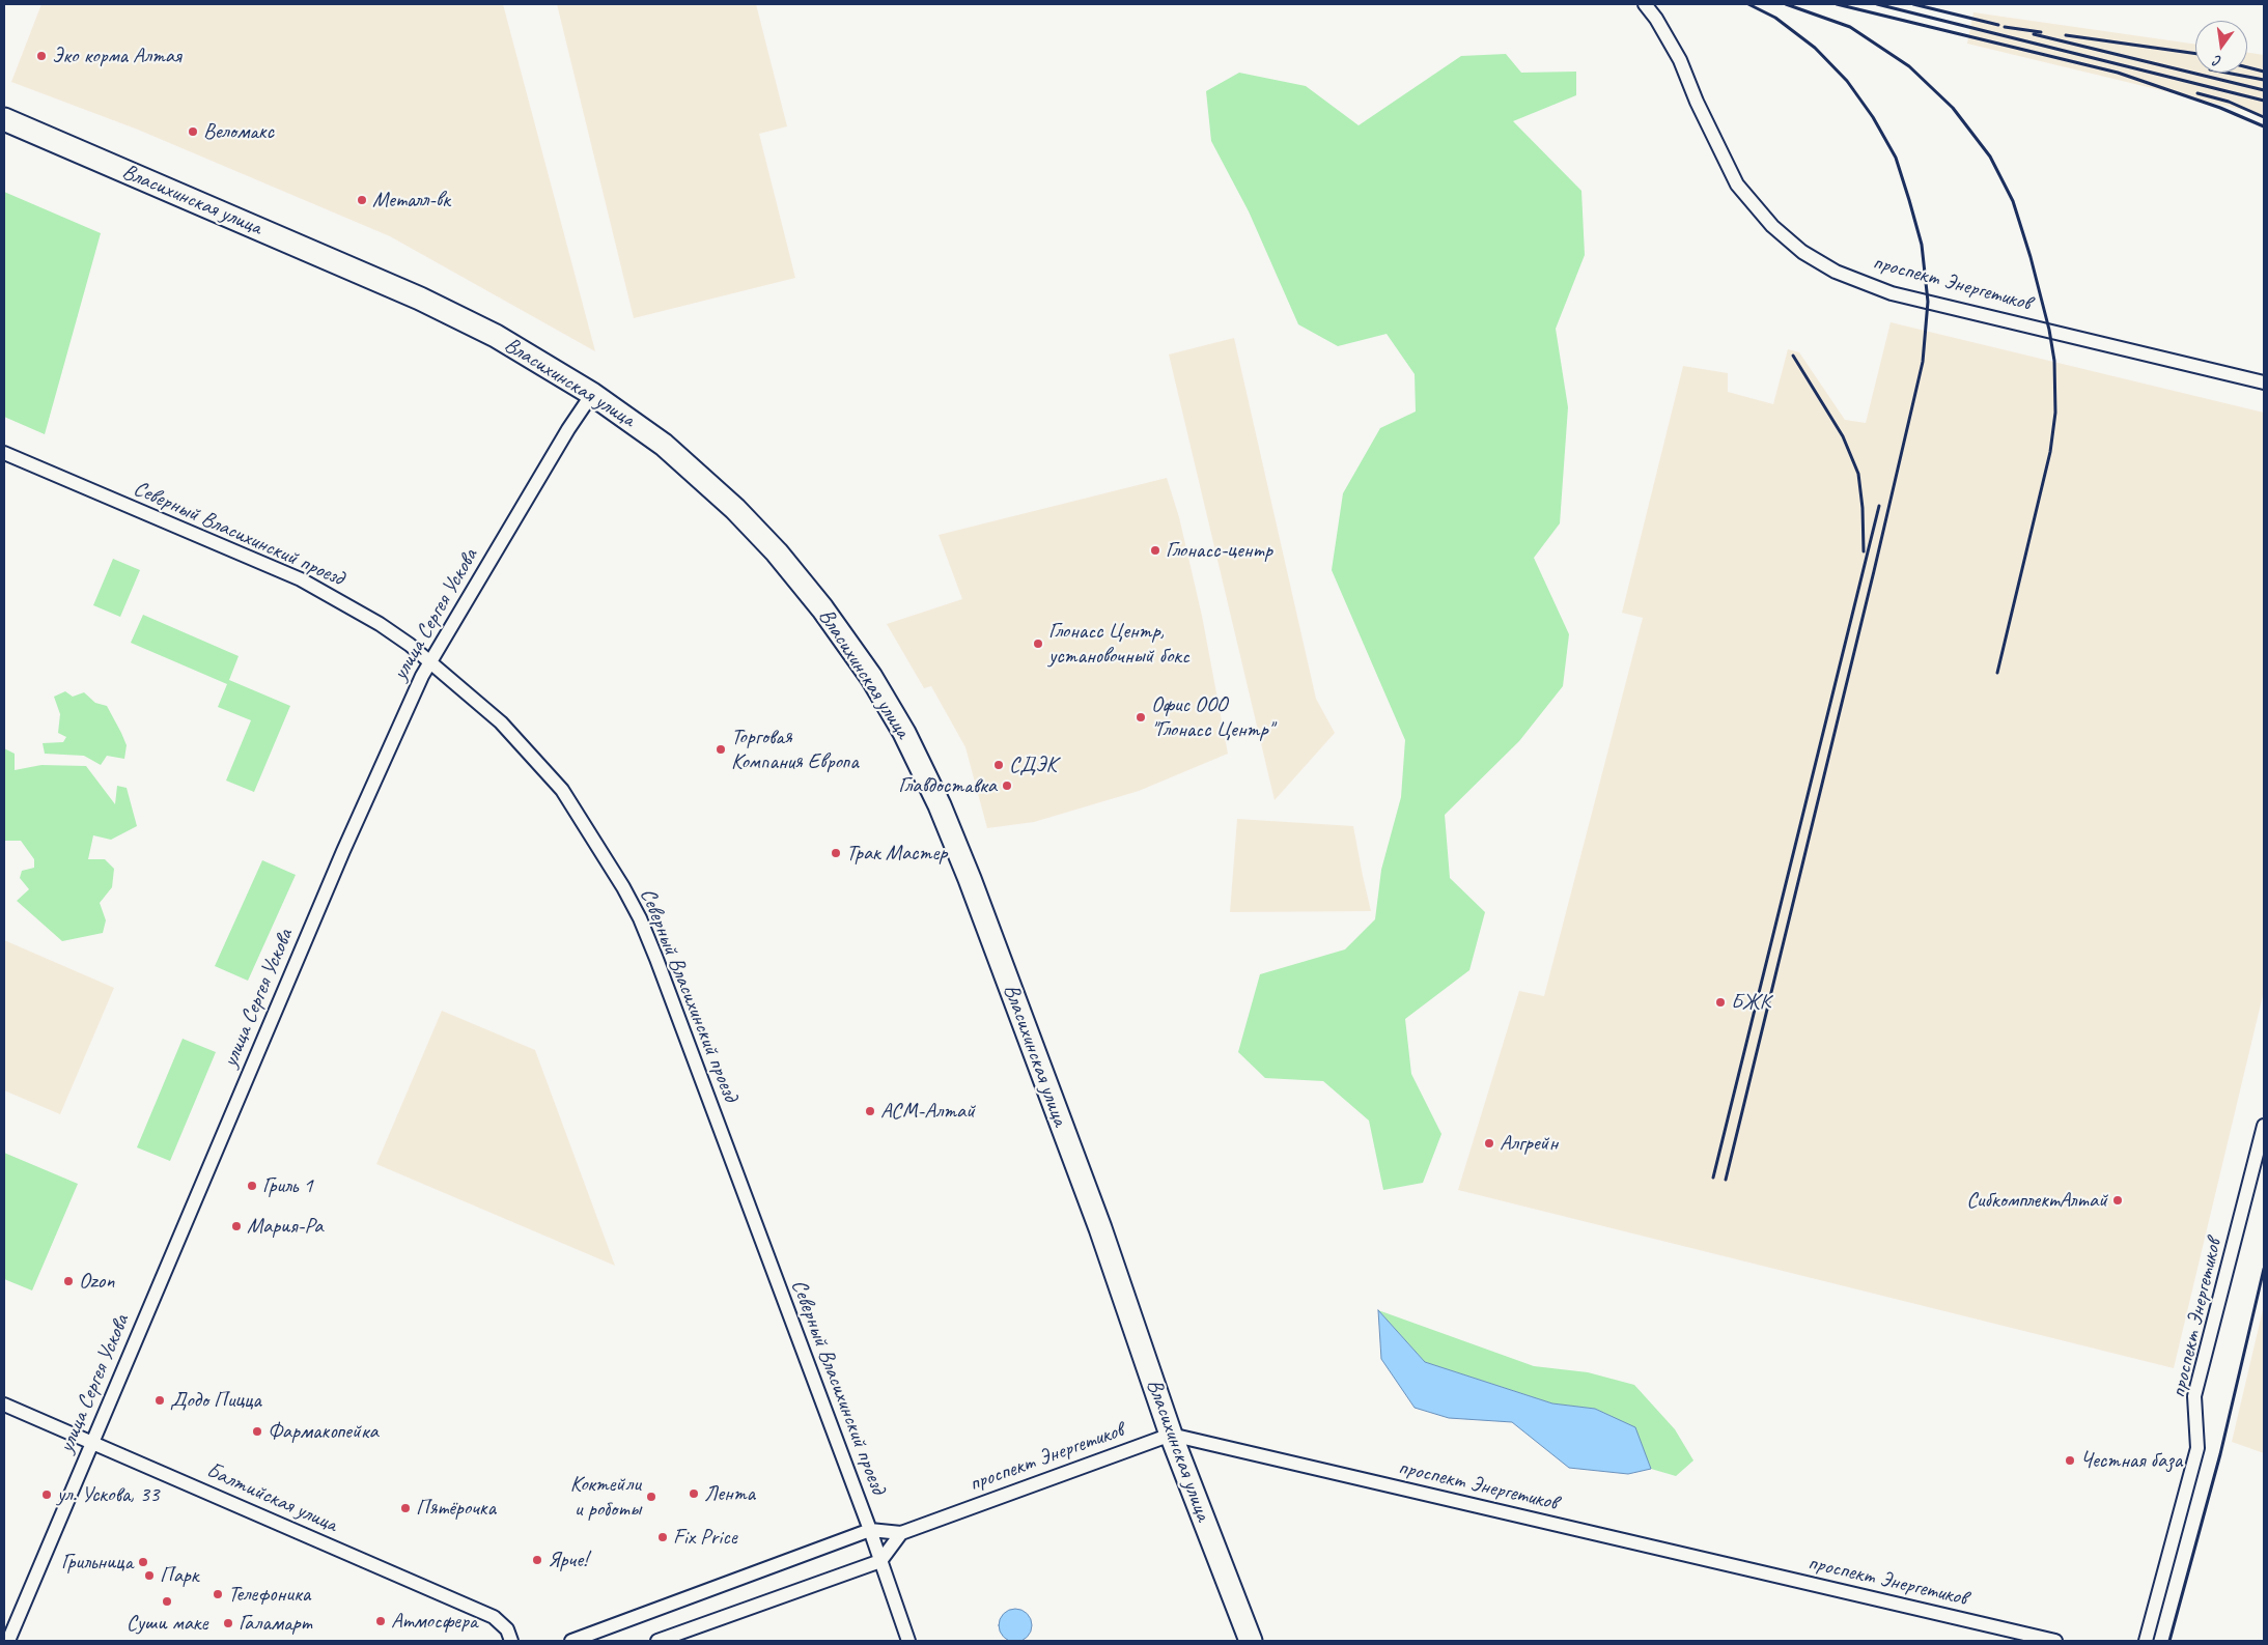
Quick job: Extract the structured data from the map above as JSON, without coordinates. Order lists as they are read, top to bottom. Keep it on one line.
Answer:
{"streets":{"highway":["Власихинская улица"],"street":["проспект Энергетиков","Северный Власихинский проезд","улица Сергея Ускова","Балтийская улица"]},"crossings":[["Власихинская улица","проспект Энергетиков"],["Власихинская улица","улица Сергея Ускова"],["Северный Власихинский проезд","улица Сергея Ускова"],["улица Сергея Ускова","Балтийская улица"]],"places":["Эко корма Алтая","Веломакс","Металл-вк","Глонасс-центр","Глонасс Центр, установочный бокс","Офис ООО \"Глонасс Центр\"","Торговая Компания Европа","СДЭК","Главдоставка","Трак Мастер","БЖК","АСМ-Алтай","Алгрейн","Гриль 1","СибкомплектАлтай","Мария-Ра","Ozon","Додо Пицца","Фармакопейка","Честная база","Лента","ул. Ускова, 33","Коктейли и роботы","Пятёрочка","Fix Price","Ярче!","Грильница","Парк","Телефоника","Суши маке","Атмосфера","Галамарт"],"north":"bottom"}
